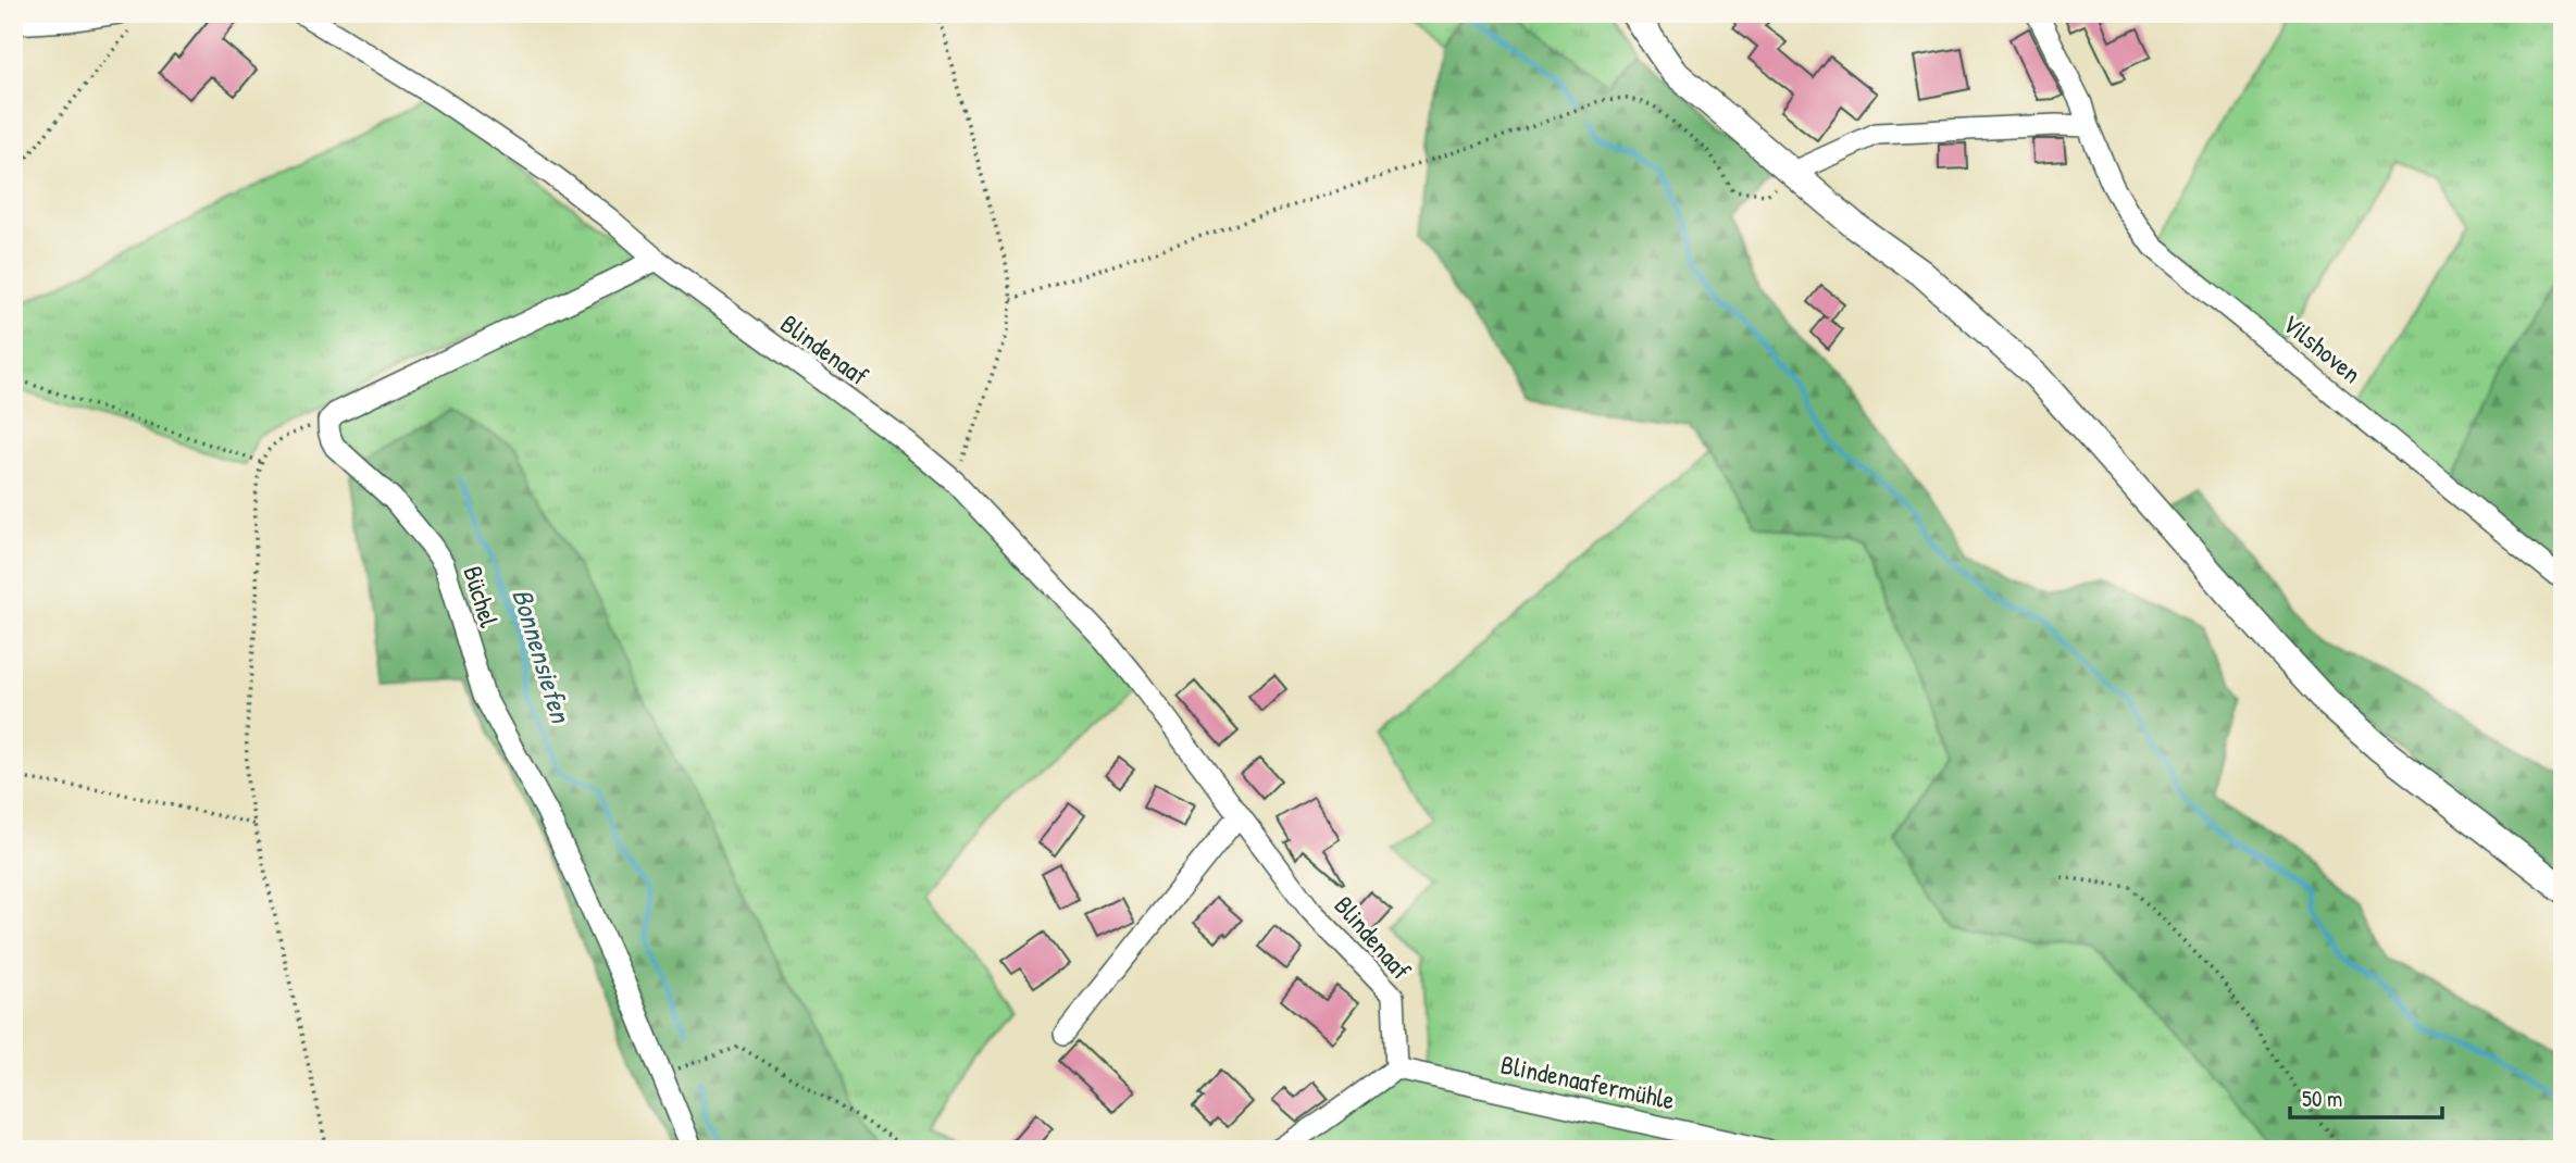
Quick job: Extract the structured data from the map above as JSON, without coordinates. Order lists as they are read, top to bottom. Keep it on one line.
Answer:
{"streets":{"street":["Vilshoven","Blindenaaf","Büchel","Blindenaafermühle"]},"crossings":[["Blindenaaf","Blindenaafermühle"]],"water":["Bonnensiefen"],"scale_bar":"50 m"}
